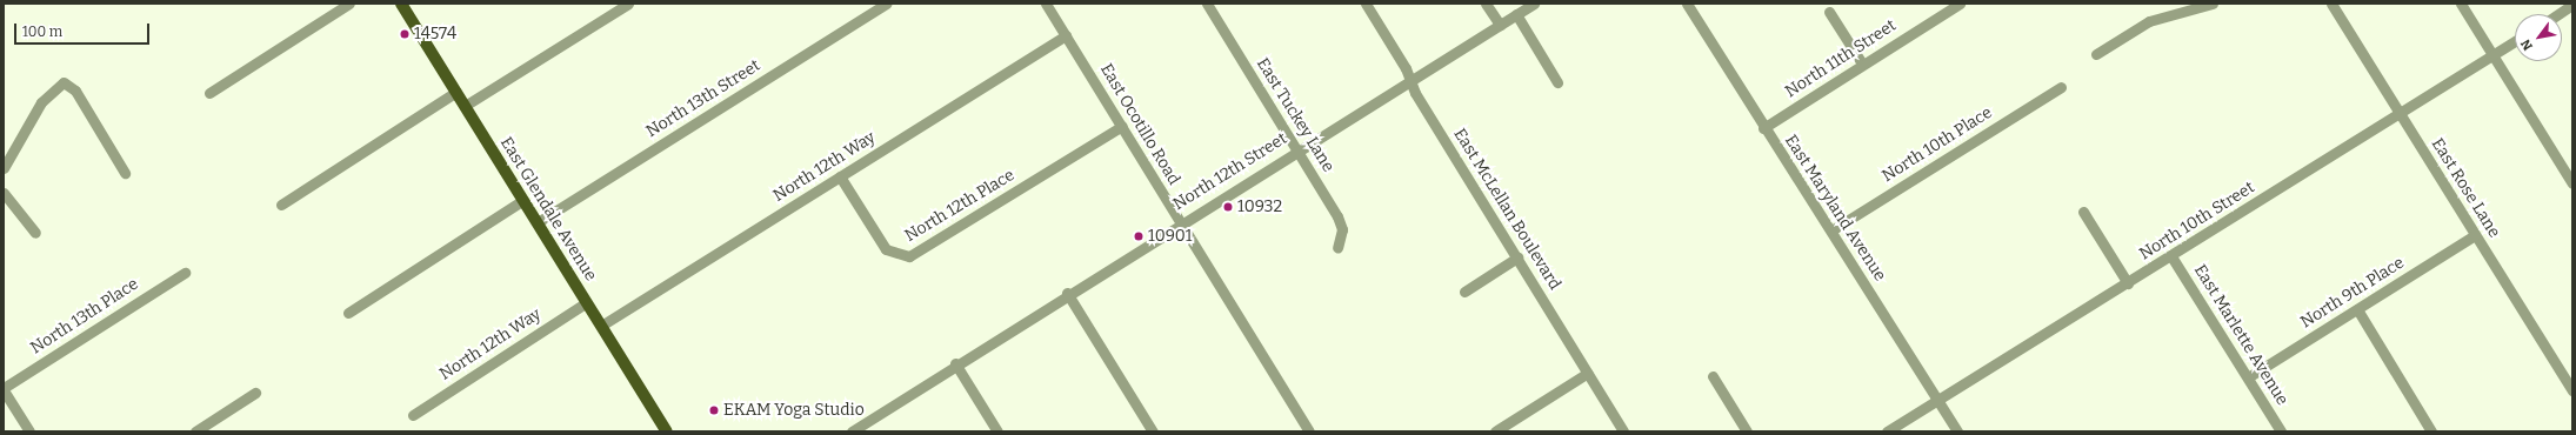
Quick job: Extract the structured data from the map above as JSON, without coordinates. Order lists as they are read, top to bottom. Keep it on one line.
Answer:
{"streets":{"main road":["East Glendale Avenue"],"street":["North 11th Street","North 13th Street","East Tuckey Lane","East Ocotillo Road","North 10th Place","North 12th Way","North 12th Street","East Rose Lane","North 12th Place","East Maryland Avenue","East McLellan Boulevard","North 10th Street","North 9th Place","North 13th Place","East Marlette Avenue"]},"crossings":[["North 11th Street","East Maryland Avenue"],["North 13th Street","East Glendale Avenue"],["East Tuckey Lane","North 12th Street"],["East Ocotillo Road","North 12th Way"],["East Ocotillo Road","North 12th Street"],["East Ocotillo Road","North 12th Place"],["North 10th Place","East Maryland Avenue"],["North 12th Way","North 12th Place"],["North 12th Way","East Glendale Avenue"],["North 12th Street","East McLellan Boulevard"],["East Rose Lane","North 10th Street"],["East Rose Lane","North 9th Place"],["East Maryland Avenue","North 10th Street"],["North 10th Street","East Marlette Avenue"],["North 9th Place","East Marlette Avenue"]],"places":["14574","10932","10901","EKAM Yoga Studio"],"scale_bar":"100 m","north":"bottom left"}
